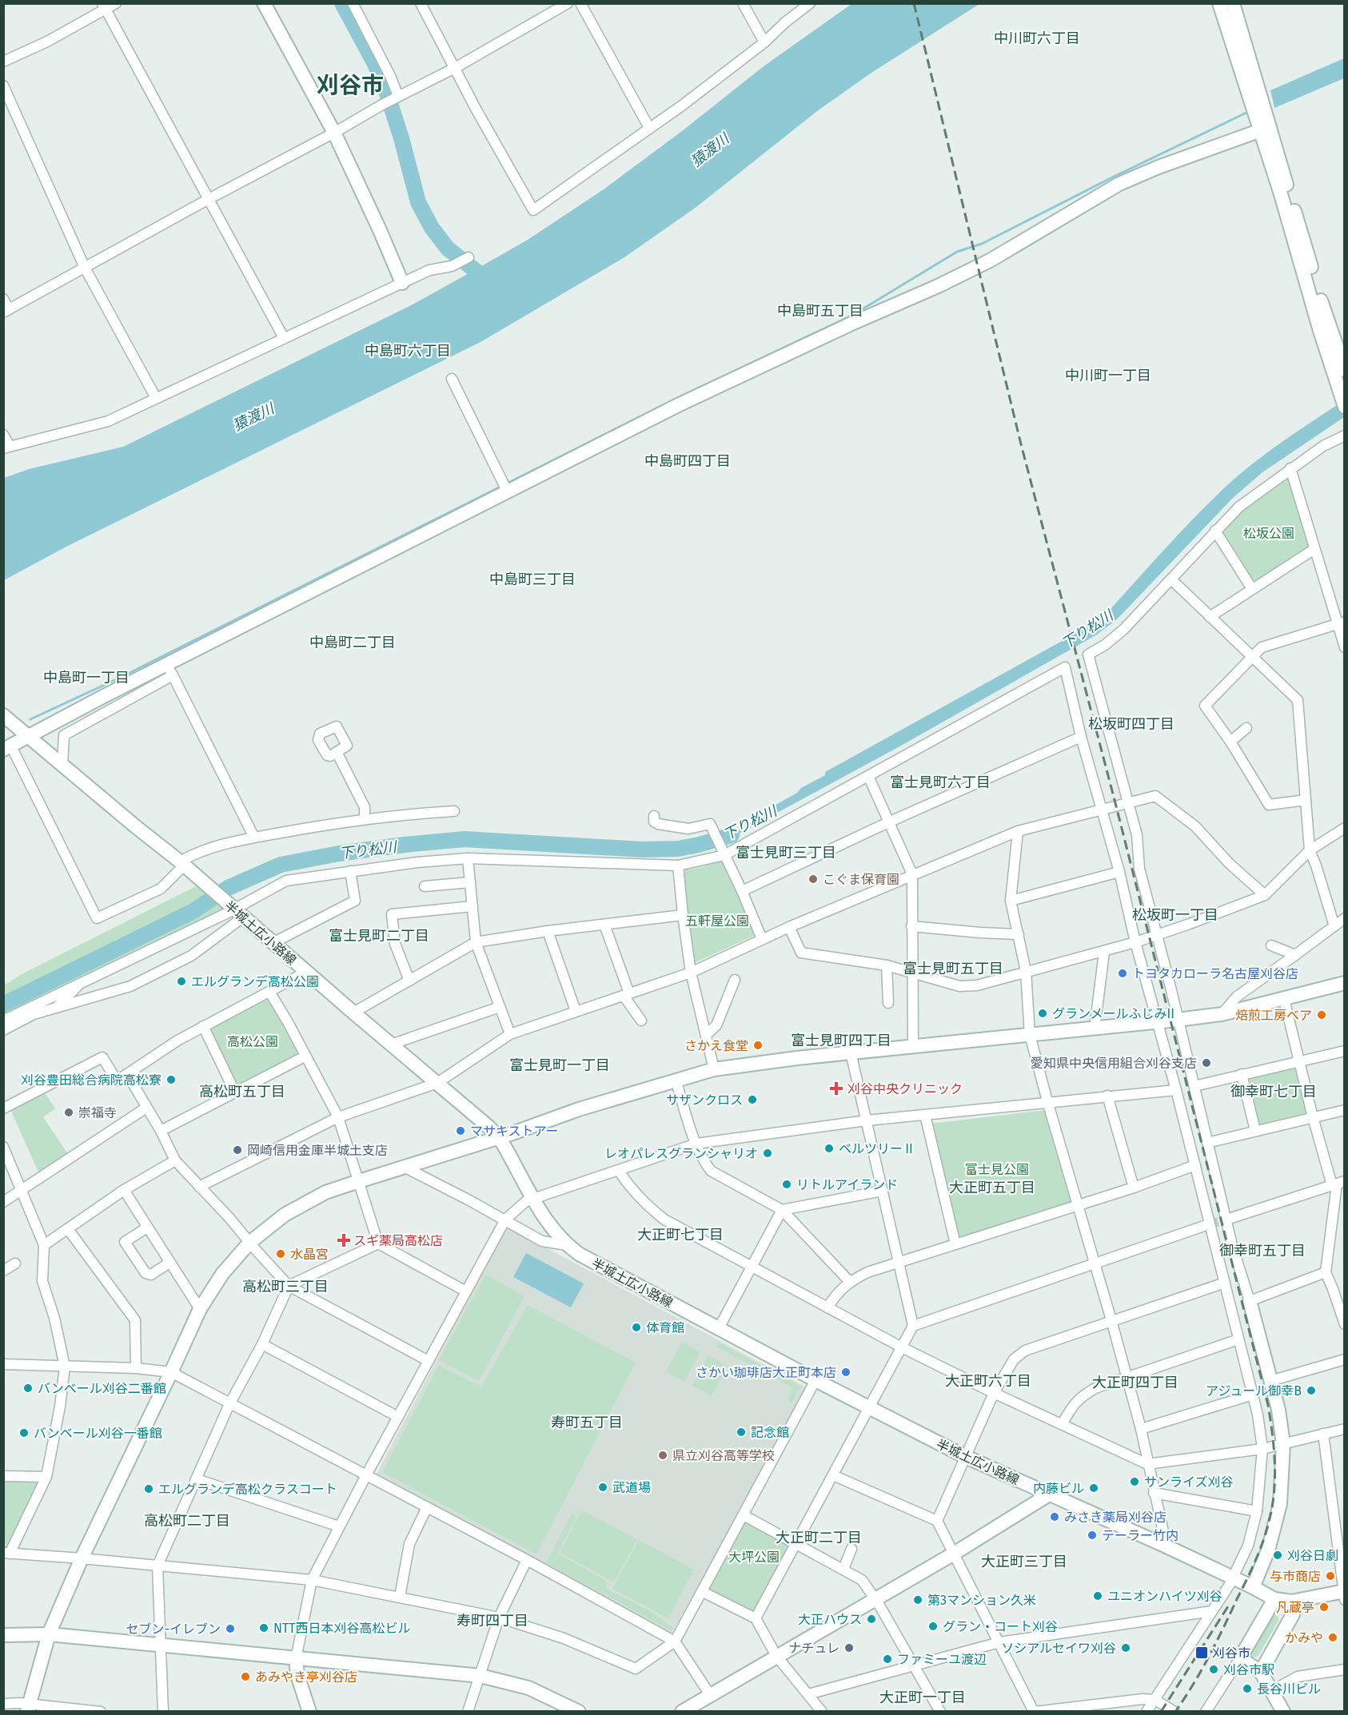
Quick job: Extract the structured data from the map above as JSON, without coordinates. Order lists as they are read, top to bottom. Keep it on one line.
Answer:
{"streets":{"street":["半城土広小路線"]},"districts":["中川町六丁目","刈谷市","中島町五丁目","中島町六丁目","中川町一丁目","中島町四丁目","中島町三丁目","中島町二丁目","中島町一丁目","松坂町四丁目","富士見町六丁目","富士見町三丁目","松坂町一丁目","富士見町二丁目","富士見町五丁目","富士見町四丁目","富士見町一丁目","高松町五丁目","御幸町七丁目","大正町五丁目","大正町七丁目","御幸町五丁目","高松町三丁目","大正町六丁目","大正町四丁目","寿町五丁目","高松町二丁目","大正町二丁目","大正町三丁目","寿町四丁目","大正町一丁目"],"water":["猿渡川","下り松川"],"parks":["松坂公園","五軒屋公園","高松公園","富士見公園","大坪公園"],"places":{"other":["こぐま保育園","トヨタカローラ名古屋刈谷店","エルグランデ高松公園","グランメールふじみII","焙煎工房ベア","さかえ食堂","愛知県中央信用組合刈谷支店","刈谷豊田総合病院高松寮","サザンクロス","崇福寺","マサキストアー","ベルツリーⅡ","岡崎信用金庫半城土支店","レオパレスグランシャリオ","リトルアイランド","水晶宮","体育館","さかい珈琲店大正町本店","バンベール刈谷二番館","アジュール御幸B","記念館","バンベール刈谷一番館","県立刈谷高等学校","サンライズ刈谷","武道場","内藤ビル","エルグランデ高松クラスコート","みさき薬局刈谷店","テーラー竹内","刈谷日劇","与市商店","ユニオンハイツ刈谷","第3マンション久米","凡蔵亭","大正ハウス","グラン・コート刈谷","NTT西日本刈谷高松ビル","セブン-イレブン","かみや","ナチュレ","ソシアルセイワ刈谷","ファミーユ渡辺","刈谷市駅","あみやき亭刈谷店","長谷川ビル"],"health":["刈谷中央クリニック","スギ薬局高松店"],"transit":["刈谷市"]}}
